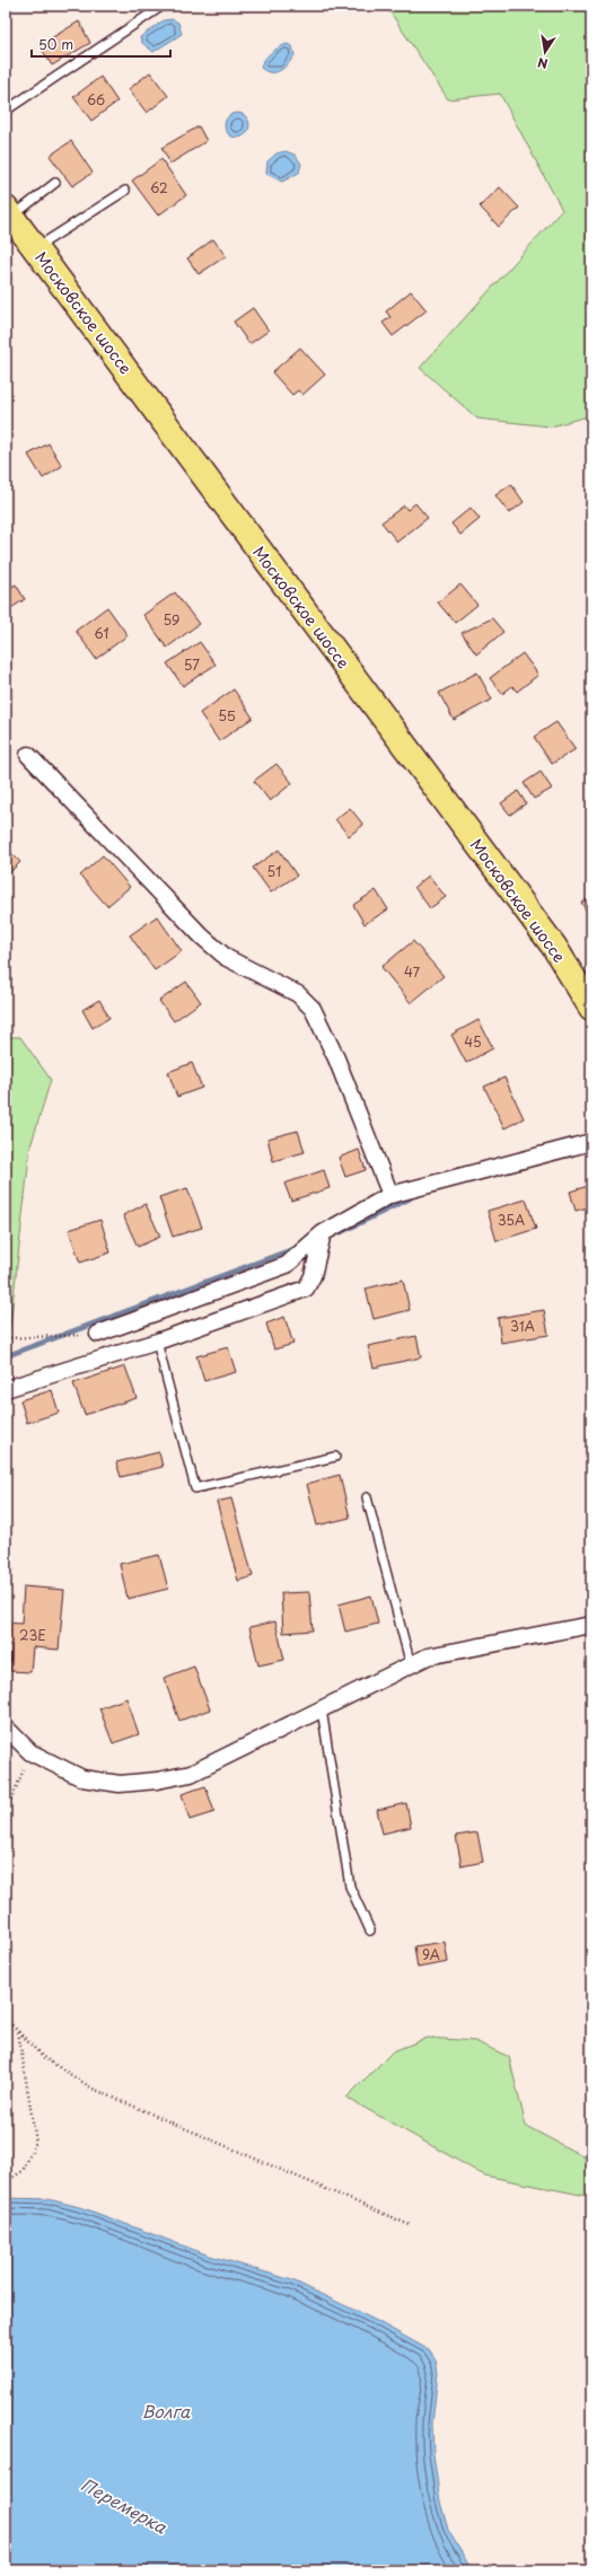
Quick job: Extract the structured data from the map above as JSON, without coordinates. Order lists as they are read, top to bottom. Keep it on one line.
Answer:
{"streets":{"main road":["Московское шоссе"]},"water":["Волга","Перемерка"],"house_numbers":["66","62","59","61","57","55","51","47","45","35А","31А","23Е","9А"],"scale_bar":"50 m","north":"bottom"}
